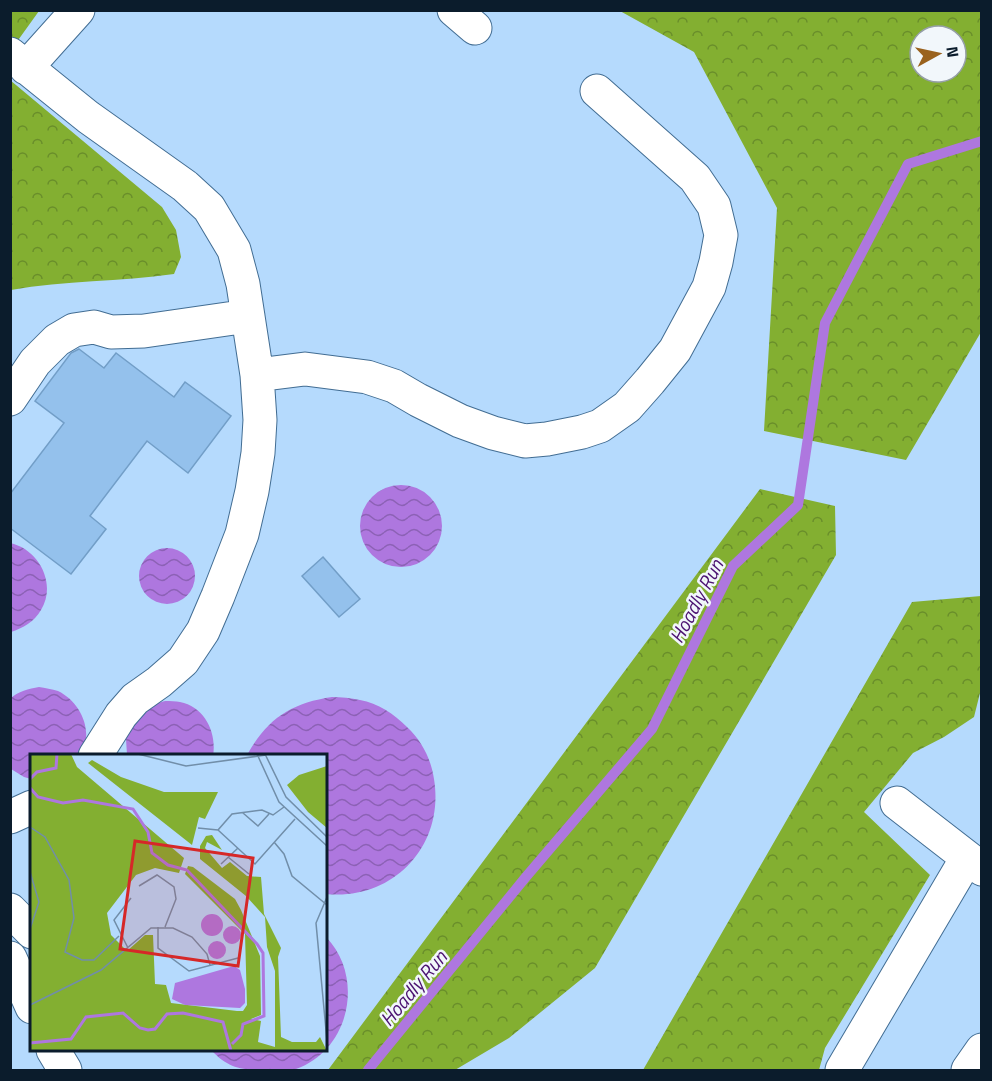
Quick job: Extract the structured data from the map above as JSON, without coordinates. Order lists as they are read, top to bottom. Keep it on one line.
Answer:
{"water":["Hoadly Run"],"north":"right"}
